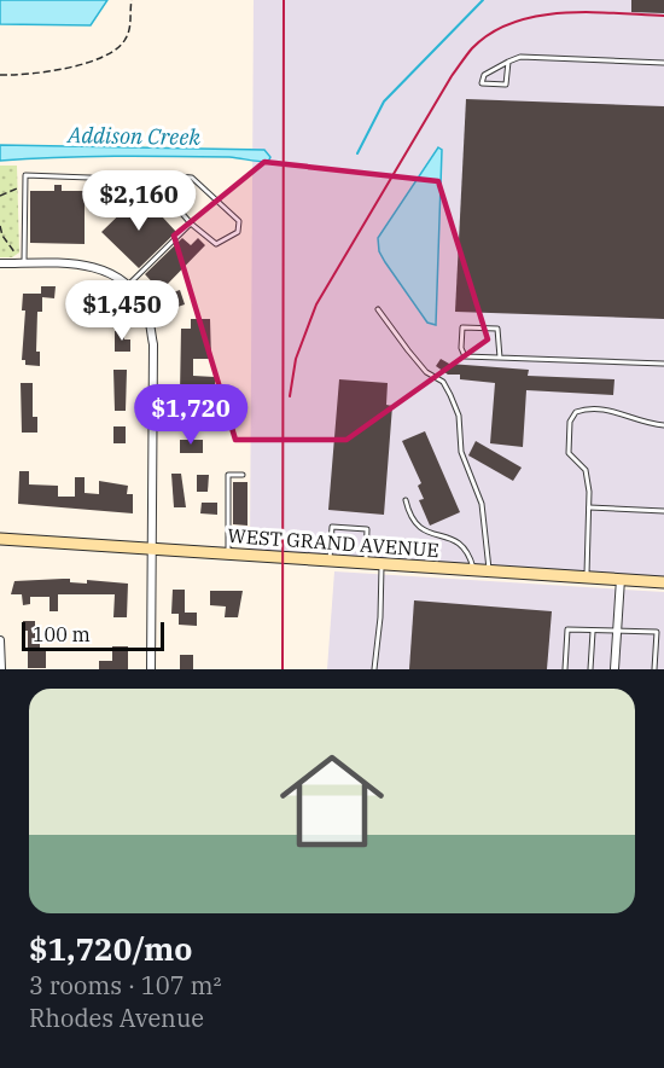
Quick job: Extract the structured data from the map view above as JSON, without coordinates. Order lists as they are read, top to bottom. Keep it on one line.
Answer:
{"streets":{"main road":["WEST GRAND AVENUE"]},"water":["Addison Creek"],"scale_bar":"100 m","page":{"price":["$2,160","$1,450","$1,720"],"scale":"100 m","list":[{"name":"$1,720/mo","note":"3 rooms · 107 m² · Rhodes Avenue"}]}}
